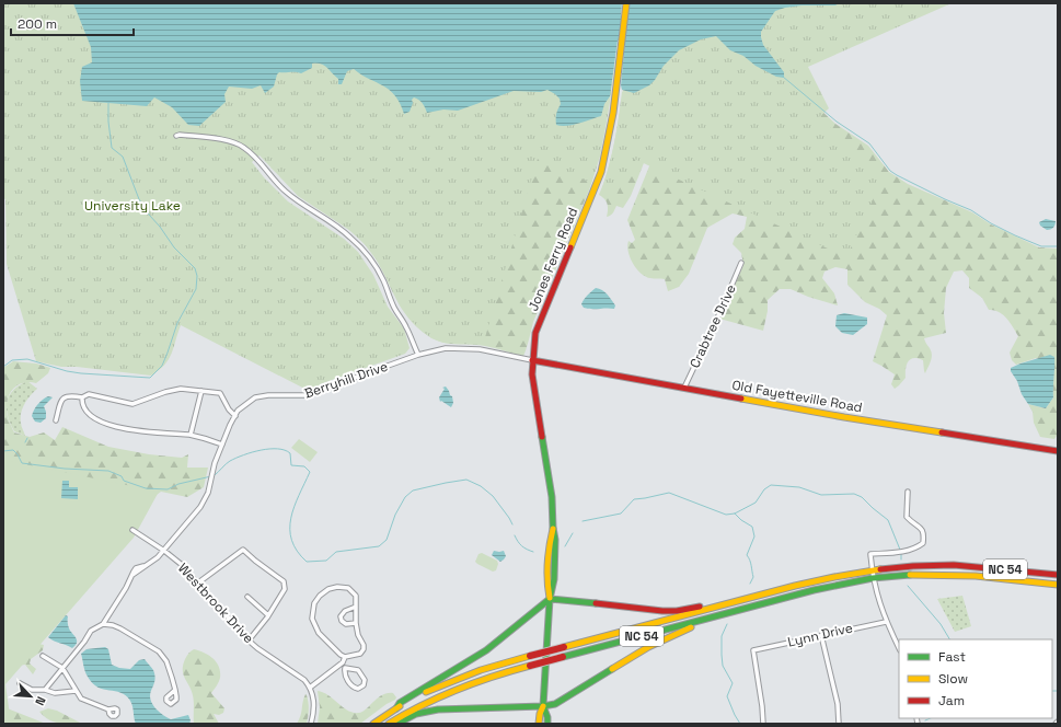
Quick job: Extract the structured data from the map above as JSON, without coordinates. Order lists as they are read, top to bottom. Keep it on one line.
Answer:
{"streets":{"main road":["Jones Ferry Road","Old Fayetteville Road","NC 54"],"street":["Crabtree Drive","Berryhill Drive","Westbrook Drive","Lynn Drive"]},"crossings":[["Jones Ferry Road","Berryhill Drive"],["Jones Ferry Road","Old Fayetteville Road"],["Crabtree Drive","Old Fayetteville Road"],["Berryhill Drive","Old Fayetteville Road"],["Berryhill Drive","Westbrook Drive"]],"parks":["University Lake"],"legend":["Fast","Slow","Jam"],"scale_bar":"200 m","north":"bottom right"}
